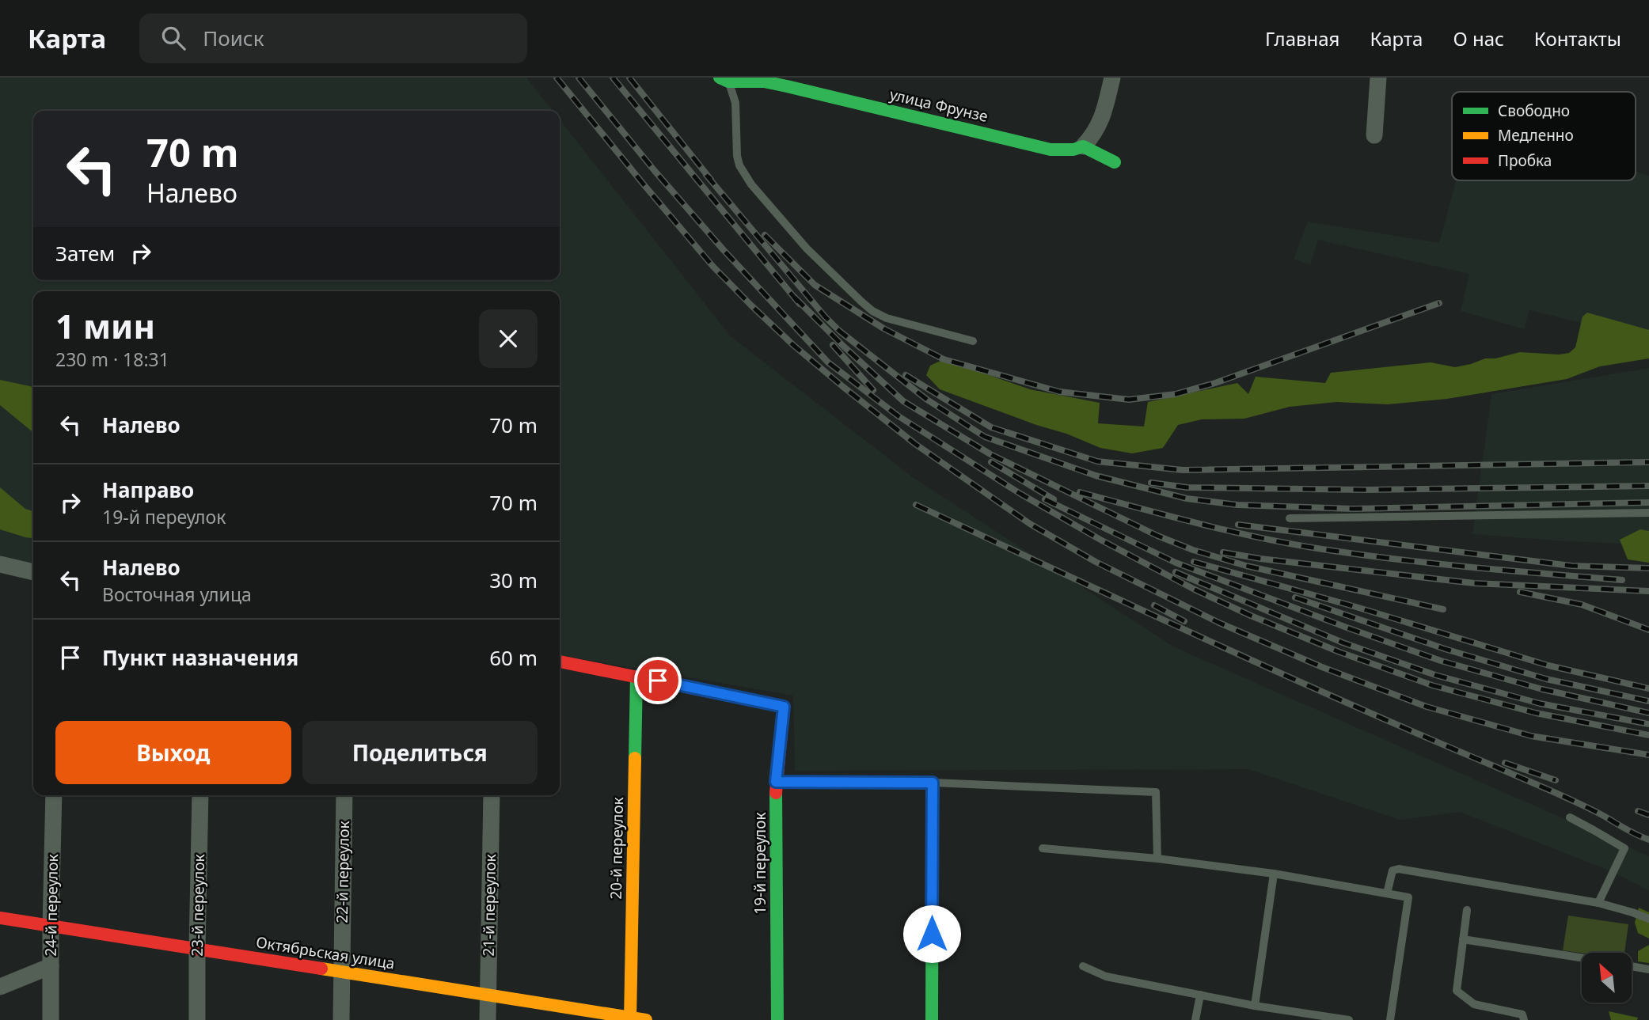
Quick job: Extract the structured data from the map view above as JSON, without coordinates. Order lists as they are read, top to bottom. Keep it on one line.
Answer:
{"streets":{"street":["улица Фрунзе","20-й переулок","19-й переулок","22-й переулок","24-й переулок","23-й переулок","21-й переулок","Октябрьская улица"]},"crossings":[["20-й переулок","19-й переулок"],["20-й переулок","Октябрьская улица"],["22-й переулок","Октябрьская улица"],["24-й переулок","Октябрьская улица"],["23-й переулок","Октябрьская улица"],["21-й переулок","Октябрьская улица"]],"legend":["Свободно","Медленно","Пробка"],"north":"top left","page":{"header":"Карта","search":"Поиск","nav":["Главная","Карта","О нас","Контакты"],"turn":["70 m","Налево"],"then":"Затем","heading":["1 мин","230 m · 18:31"],"list":[{"name":"Налево","value":"70 m"},{"name":"Направо","note":"19-й переулок","value":"70 m"},{"name":"Налево","note":"Восточная улица","value":"30 m"},{"name":"Пункт назначения","value":"60 m"}],"buttons":["Выход","Поделиться"]}}
